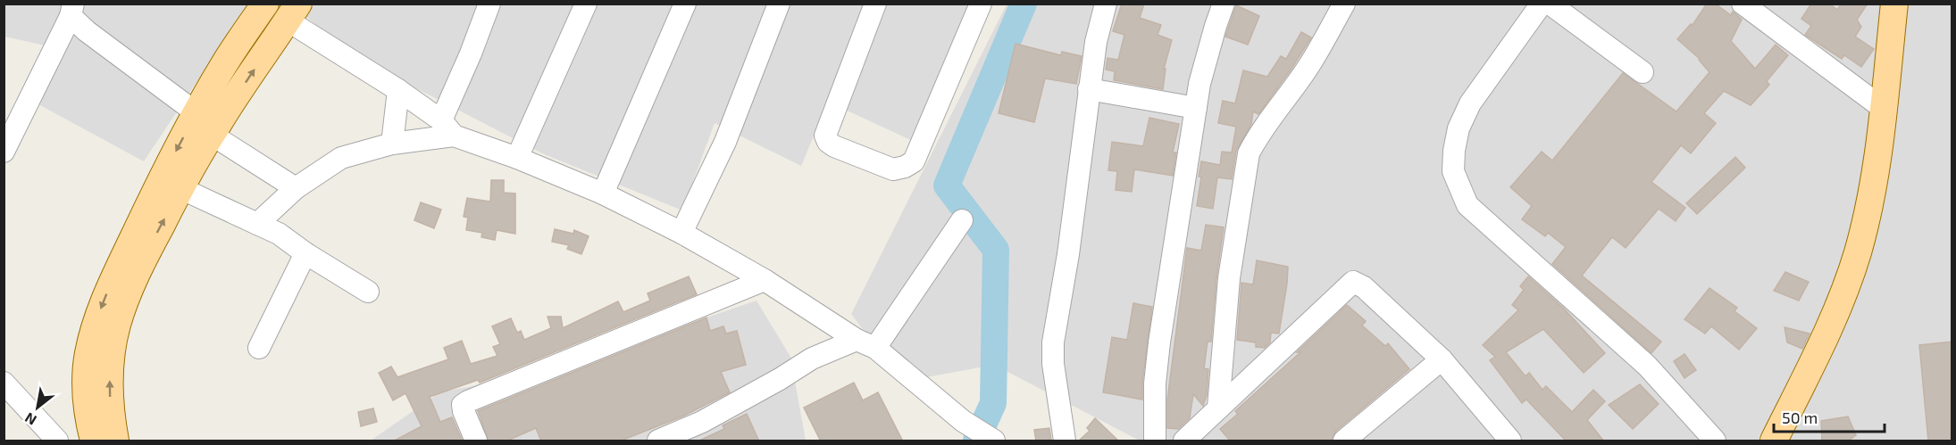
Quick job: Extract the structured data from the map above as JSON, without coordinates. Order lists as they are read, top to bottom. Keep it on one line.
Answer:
{"scale_bar":"50 m","north":"bottom left"}
